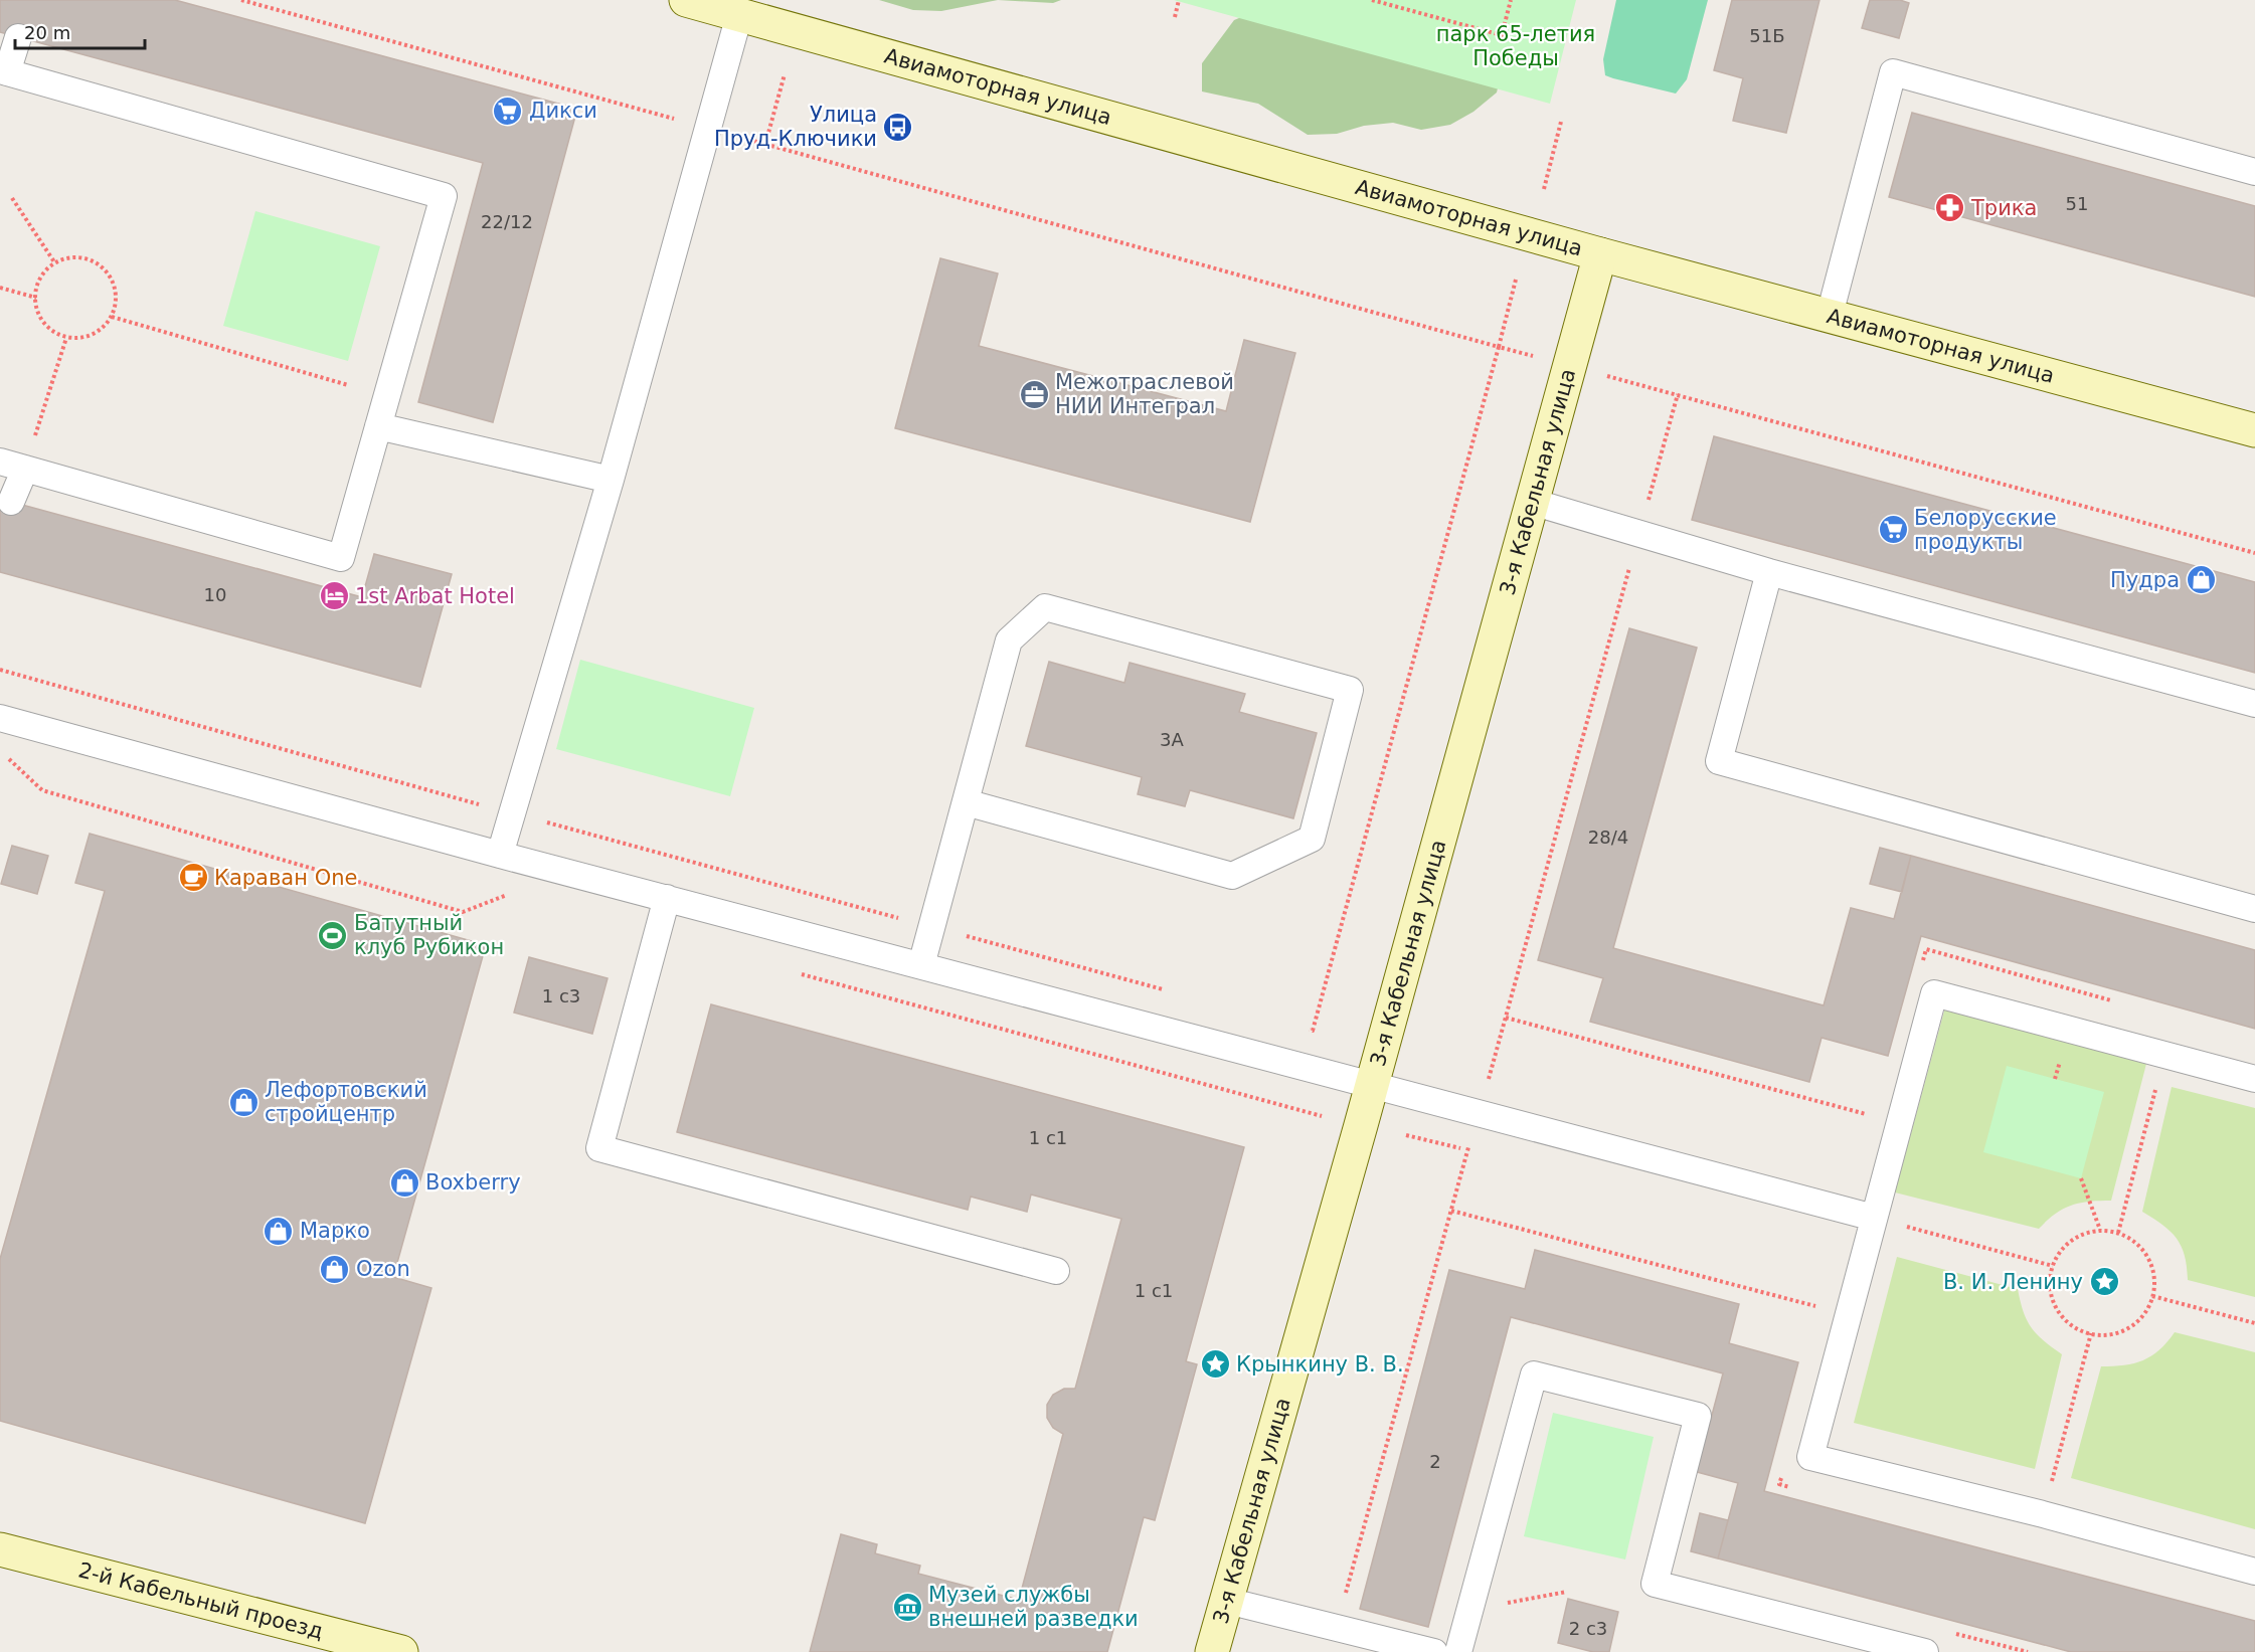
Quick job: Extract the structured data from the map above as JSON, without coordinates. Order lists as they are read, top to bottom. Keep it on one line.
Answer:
{"streets":{"street":["Авиамоторная улица","3-я Кабельная улица","2-й Кабельный проезд"]},"crossings":[["Авиамоторная улица","3-я Кабельная улица"]],"parks":["парк 65-летия Победы"],"places":{"supermarket":["Дикси","Белорусские продукты"],"bus stop":["Улица Пруд-Ключики"],"pharmacy":["Трика"],"office":["Межотраслевой НИИ Интеграл"],"shop":["Пудра","Лефортовский стройцентр","Boxberry","Марко","Ozon"],"hotel":["1st Arbat Hotel"],"cafe":["Караван One"],"sports":["Батутный клуб Рубикон"],"place":["В. И. Ленину","Крынкину В. В."],"museum":["Музей службы внешней разведки"]},"house_numbers":["51Б","51","22/12","10","3А","28/4","1 с3","1 с1","1 с1","2","2 с3"],"scale_bar":"20 m"}
